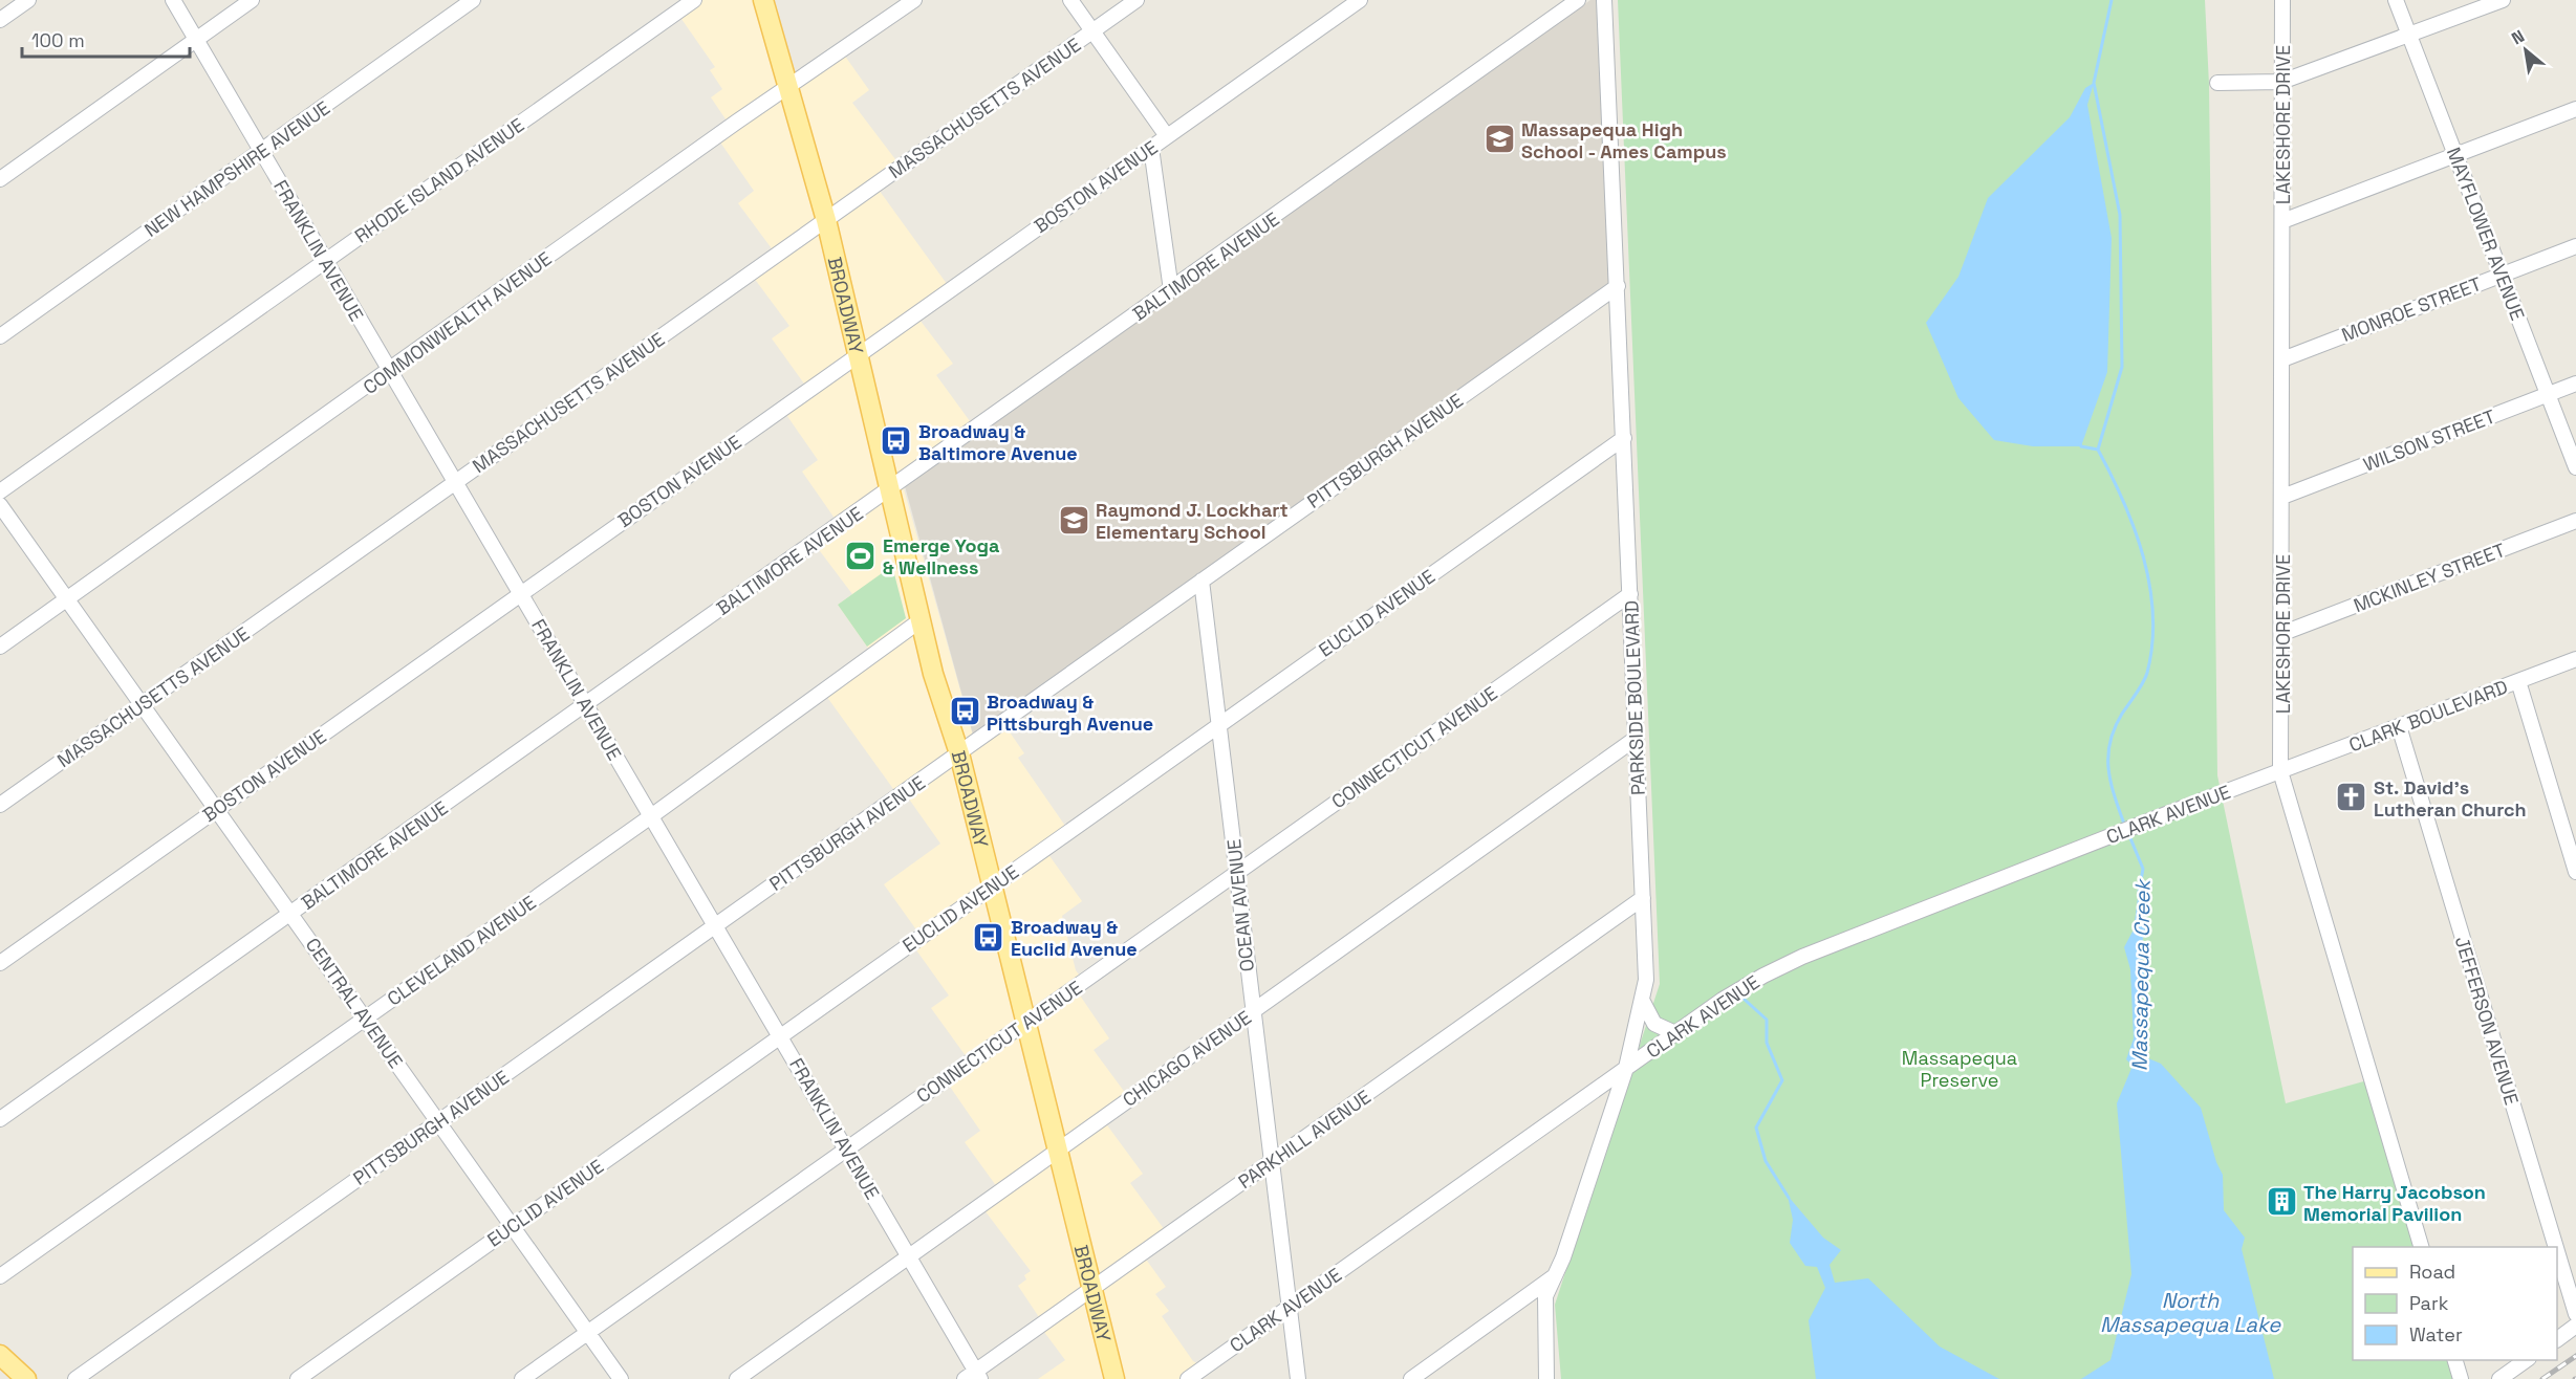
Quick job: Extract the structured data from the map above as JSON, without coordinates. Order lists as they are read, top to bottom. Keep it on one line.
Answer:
{"streets":{"main road":["BROADWAY"],"street":["MASSACHUSETTS AVENUE","LAKESHORE DRIVE","NEW HAMPSHIRE AVENUE","RHODE ISLAND AVENUE","BOSTON AVENUE","MAYFLOWER AVENUE","FRANKLIN AVENUE","BALTIMORE AVENUE","MONROE STREET","COMMONWEALTH AVENUE","WILSON STREET","PITTSBURGH AVENUE","MCKINLEY STREET","EUCLID AVENUE","PARKSIDE BOULEVARD","CLARK BOULEVARD","CONNECTICUT AVENUE","CLARK AVENUE","OCEAN AVENUE","CLEVELAND AVENUE","CENTRAL AVENUE","JEFFERSON AVENUE","CHICAGO AVENUE","PARKHILL AVENUE"]},"crossings":[["MASSACHUSETTS AVENUE","FRANKLIN AVENUE"],["MASSACHUSETTS AVENUE","BROADWAY"],["MASSACHUSETTS AVENUE","CENTRAL AVENUE"],["LAKESHORE DRIVE","MONROE STREET"],["LAKESHORE DRIVE","WILSON STREET"],["LAKESHORE DRIVE","MCKINLEY STREET"],["LAKESHORE DRIVE","CLARK BOULEVARD"],["LAKESHORE DRIVE","CLARK AVENUE"],["NEW HAMPSHIRE AVENUE","FRANKLIN AVENUE"],["RHODE ISLAND AVENUE","FRANKLIN AVENUE"],["BOSTON AVENUE","FRANKLIN AVENUE"],["BOSTON AVENUE","BROADWAY"],["BOSTON AVENUE","CENTRAL AVENUE"],["MAYFLOWER AVENUE","MONROE STREET"],["MAYFLOWER AVENUE","WILSON STREET"],["FRANKLIN AVENUE","BALTIMORE AVENUE"],["FRANKLIN AVENUE","COMMONWEALTH AVENUE"],["FRANKLIN AVENUE","PITTSBURGH AVENUE"],["FRANKLIN AVENUE","EUCLID AVENUE"],["FRANKLIN AVENUE","CONNECTICUT AVENUE"],["FRANKLIN AVENUE","CLEVELAND AVENUE"],["FRANKLIN AVENUE","CHICAGO AVENUE"],["FRANKLIN AVENUE","PARKHILL AVENUE"],["BALTIMORE AVENUE","BROADWAY"],["BALTIMORE AVENUE","CENTRAL AVENUE"],["BROADWAY","COMMONWEALTH AVENUE"],["BROADWAY","PITTSBURGH AVENUE"],["BROADWAY","EUCLID AVENUE"],["BROADWAY","CONNECTICUT AVENUE"],["BROADWAY","CLEVELAND AVENUE"],["BROADWAY","CHICAGO AVENUE"],["BROADWAY","PARKHILL AVENUE"],["COMMONWEALTH AVENUE","CENTRAL AVENUE"],["PITTSBURGH AVENUE","PARKSIDE BOULEVARD"],["PITTSBURGH AVENUE","OCEAN AVENUE"],["PITTSBURGH AVENUE","CENTRAL AVENUE"],["EUCLID AVENUE","PARKSIDE BOULEVARD"],["EUCLID AVENUE","OCEAN AVENUE"],["EUCLID AVENUE","CENTRAL AVENUE"],["PARKSIDE BOULEVARD","CONNECTICUT AVENUE"],["PARKSIDE BOULEVARD","CLARK AVENUE"],["PARKSIDE BOULEVARD","CHICAGO AVENUE"],["PARKSIDE BOULEVARD","PARKHILL AVENUE"],["CLARK BOULEVARD","CLARK AVENUE"],["CLARK BOULEVARD","JEFFERSON AVENUE"],["CONNECTICUT AVENUE","OCEAN AVENUE"],["CONNECTICUT AVENUE","CENTRAL AVENUE"],["CLARK AVENUE","OCEAN AVENUE"],["OCEAN AVENUE","CHICAGO AVENUE"],["OCEAN AVENUE","PARKHILL AVENUE"],["CLEVELAND AVENUE","CENTRAL AVENUE"]],"water":["Massapequa Creek","North Massapequa Lake"],"parks":["Massapequa Preserve"],"places":{"school or university":["Massapequa High School - Ames Campus","Raymond J. Lockhart Elementary School"],"bus stop":["Broadway & Baltimore Avenue","Broadway & Pittsburgh Avenue","Broadway & Euclid Avenue"],"sports":["Emerge Yoga & Wellness"],"church":["St. David's Lutheran Church"],"building":["The Harry Jacobson Memorial Pavilion"]},"legend":["Road","Park","Water"],"scale_bar":"100 m","north":"top left"}
